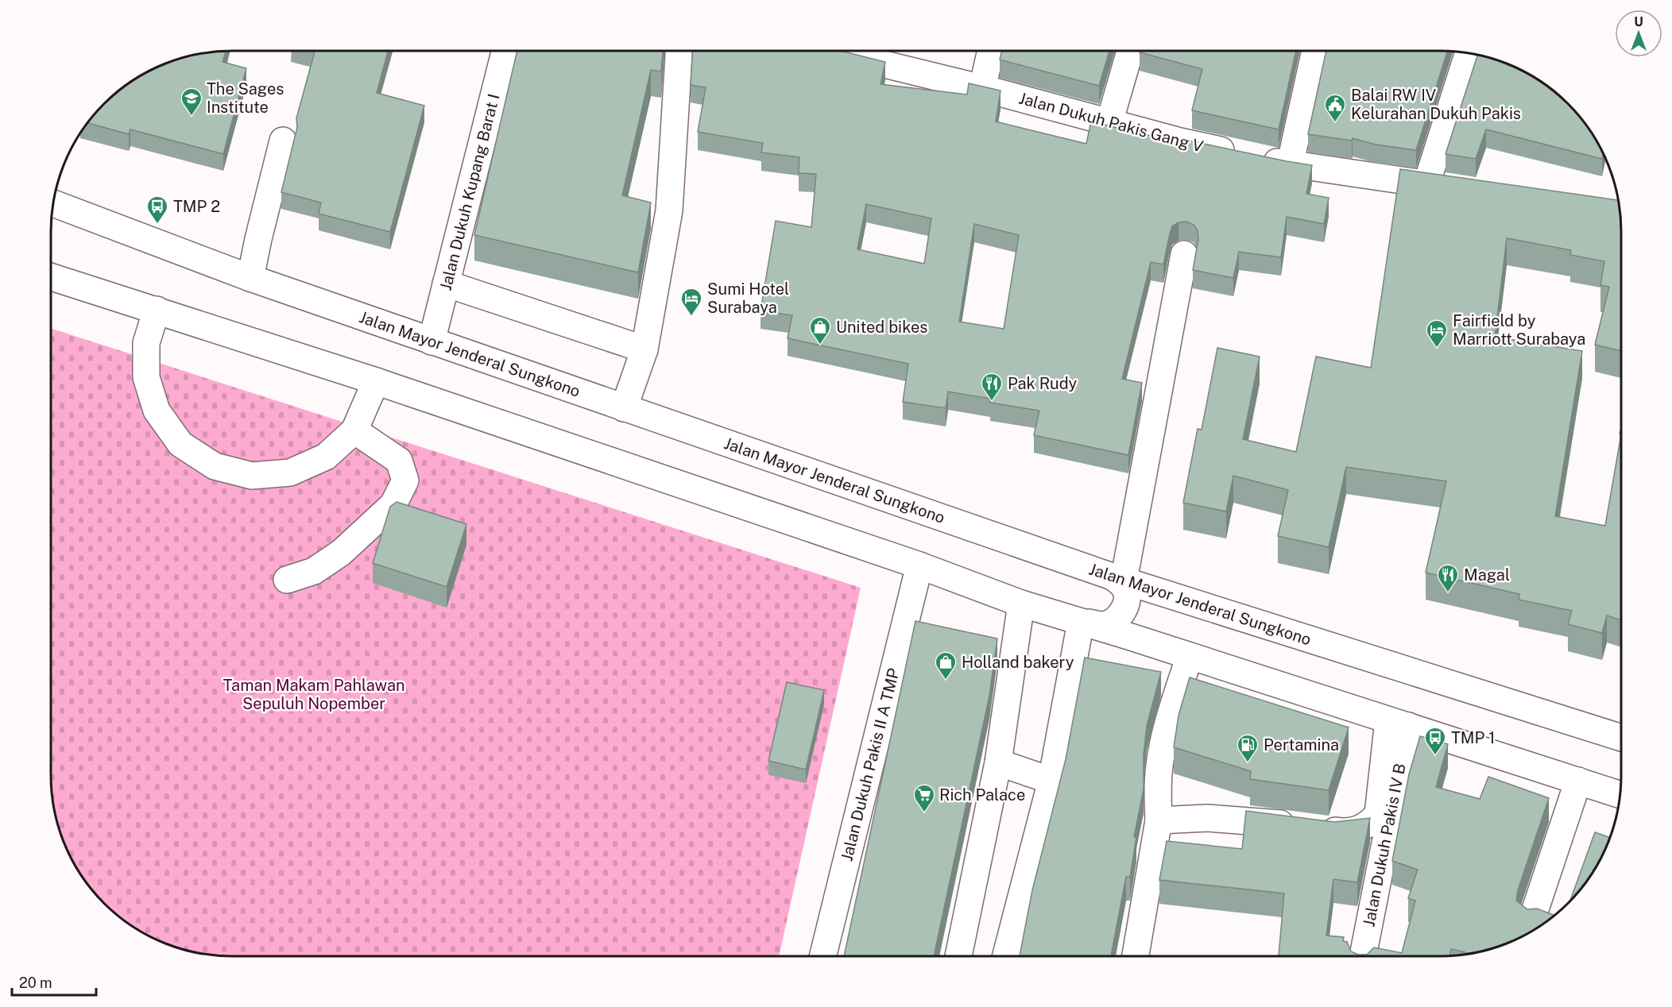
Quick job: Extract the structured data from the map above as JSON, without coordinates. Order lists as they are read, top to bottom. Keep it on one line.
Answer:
{"streets":{"main road":["Jalan Dukuh Pakis Gang V","Jalan Dukuh Kupang Barat I","Jalan Mayor Jenderal Sungkono","Jalan Dukuh Pakis II A TMP","Jalan Dukuh Pakis IV B"]},"crossings":[["Jalan Dukuh Kupang Barat I","Jalan Mayor Jenderal Sungkono"]],"parks":["Taman Makam Pahlawan Sepuluh Nopember"],"places":{"school or university":["The Sages Institute"],"public building":["Balai RW IV Kelurahan Dukuh Pakis"],"bus stop":["TMP 2","TMP 1"],"hotel":["Sumi Hotel Surabaya","Fairfield by Marriott Surabaya"],"shop":["United bikes","Holland bakery"],"restaurant":["Pak Rudy","Magal"],"fuel station":["Pertamina"],"supermarket":["Rich Palace"]},"scale_bar":"20 m","north":"top"}
